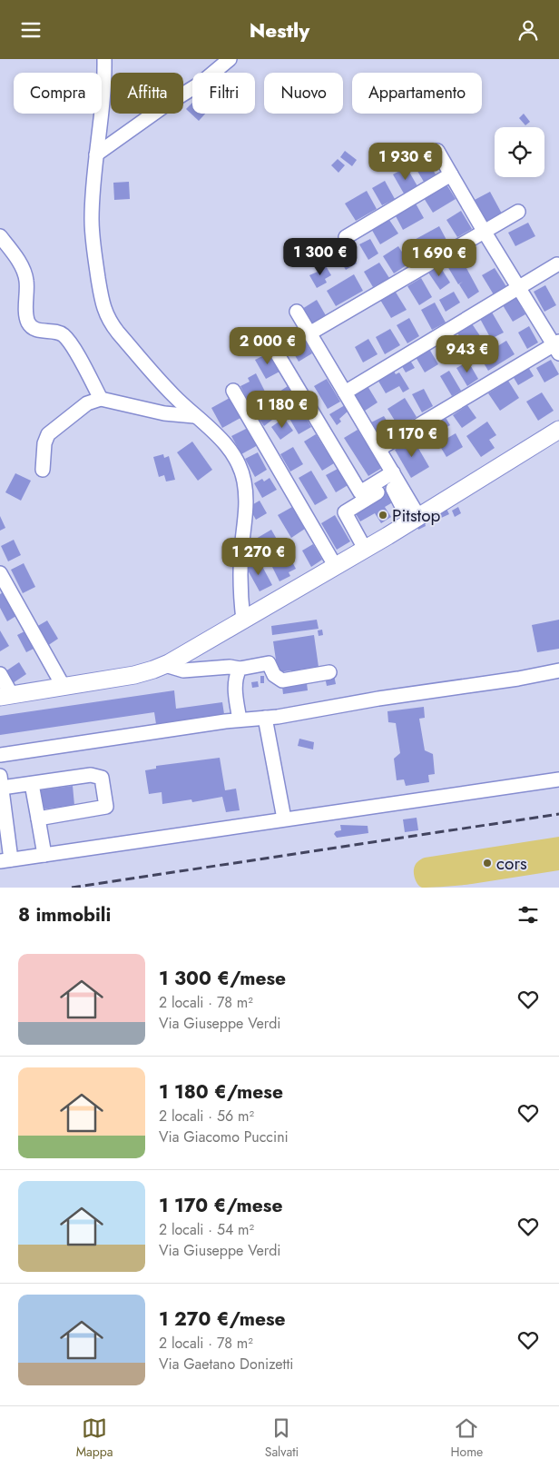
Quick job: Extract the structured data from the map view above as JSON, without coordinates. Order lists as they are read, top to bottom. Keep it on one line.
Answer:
{"places":["Pitstop","cors"],"page":{"header":"Nestly","chip":["Compra","Affitta","Filtri","Nuovo","Appartamento"],"price":["1 930 €","1 300 €","1 690 €","2 000 €","943 €","1 180 €","1 170 €","1 270 €"],"heading":"8 immobili","list":[{"name":"1 300 €/mese","note":"2 locali · 78 m² · Via Giuseppe Verdi"},{"name":"1 180 €/mese","note":"2 locali · 56 m² · Via Giacomo Puccini"},{"name":"1 170 €/mese","note":"2 locali · 54 m² · Via Giuseppe Verdi"},{"name":"1 270 €/mese","note":"2 locali · 78 m² · Via Gaetano Donizetti"}],"tabs":["Mappa","Salvati","Home"]}}
